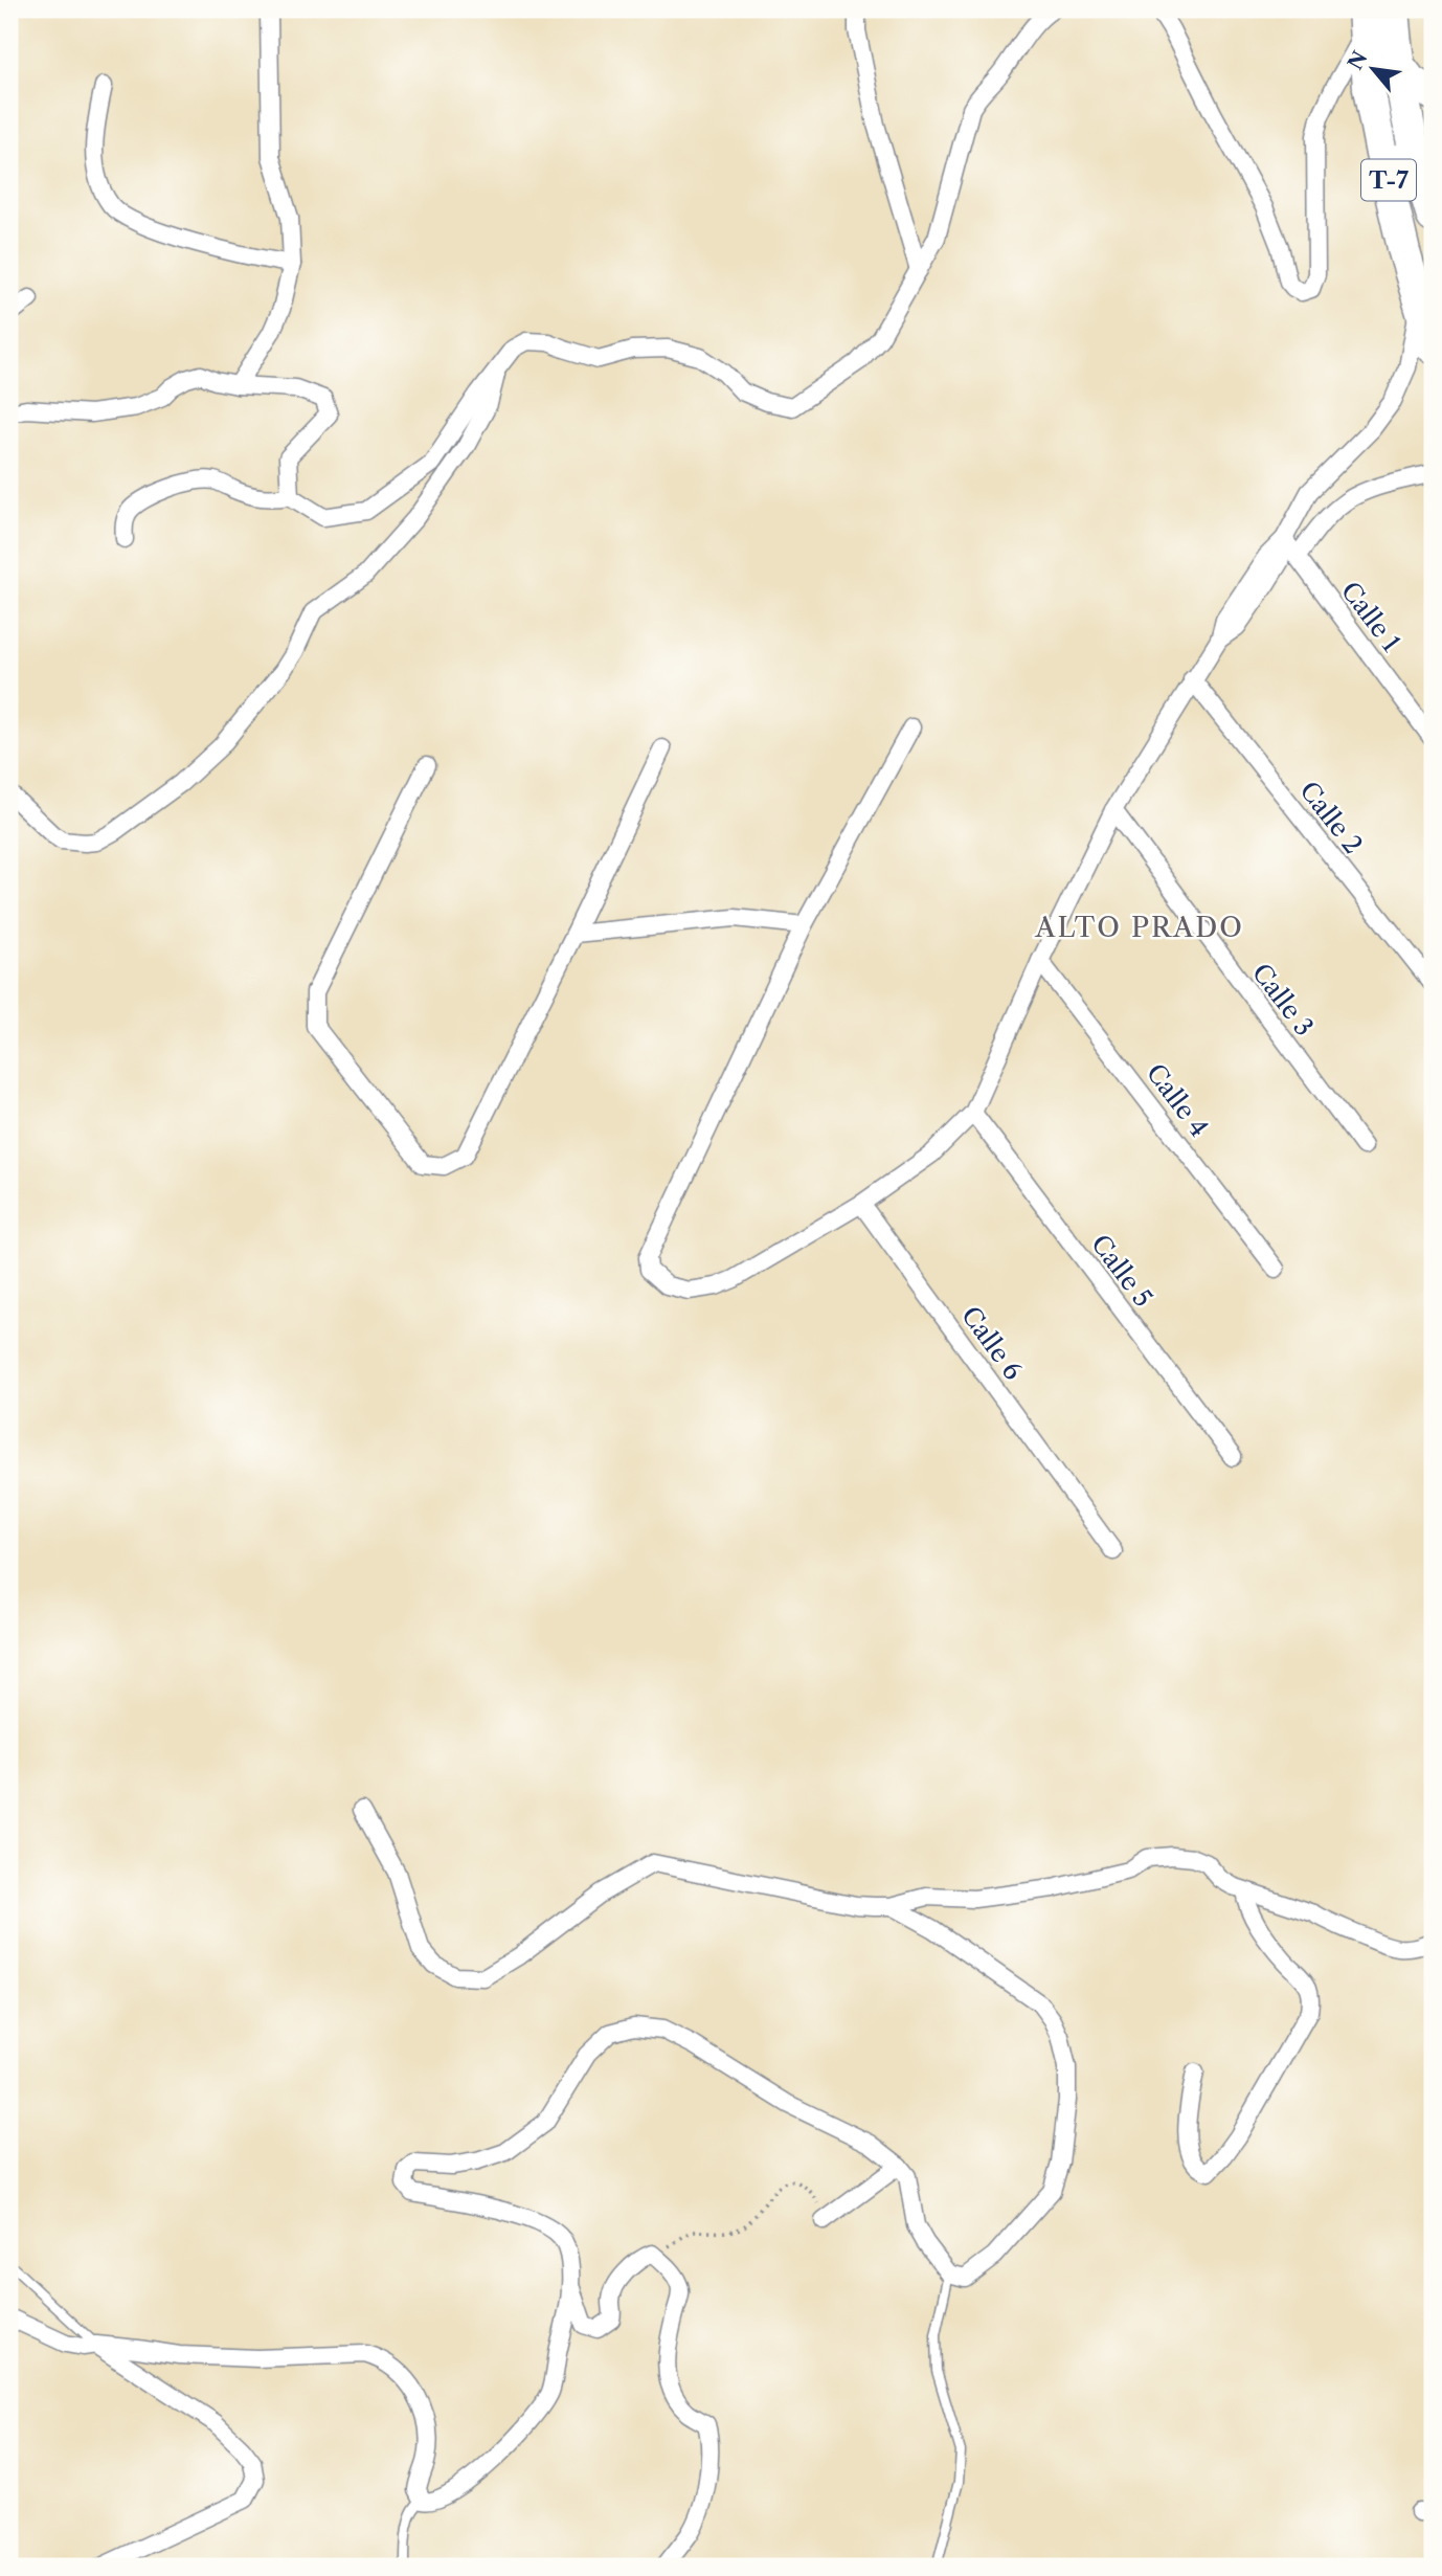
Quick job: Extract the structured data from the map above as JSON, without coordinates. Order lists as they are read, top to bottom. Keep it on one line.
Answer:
{"streets":{"highway":["T-7"],"street":["Calle 1","Calle 2","Calle 3","Calle 4","Calle 5","Calle 6"]},"districts":["ALTO PRADO"],"north":"top left"}
